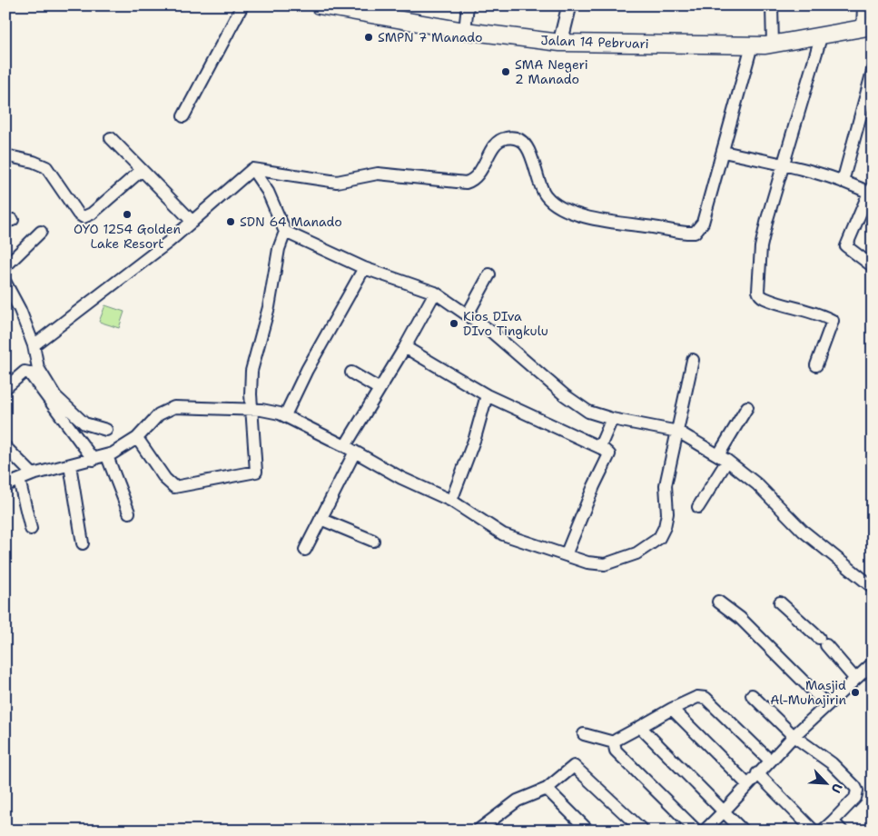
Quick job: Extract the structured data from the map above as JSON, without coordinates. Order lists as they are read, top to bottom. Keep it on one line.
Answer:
{"streets":{"main road":["Jalan 14 Pebruari"]},"places":["SMPN 7 Manado","SMA Negeri 2 Manado","OYO 1254 Golden Lake Resort","SDN 64 Manado","Kios DIva DIvo Tingkulu","Masjid Al-Muhajirin"],"north":"bottom right"}
